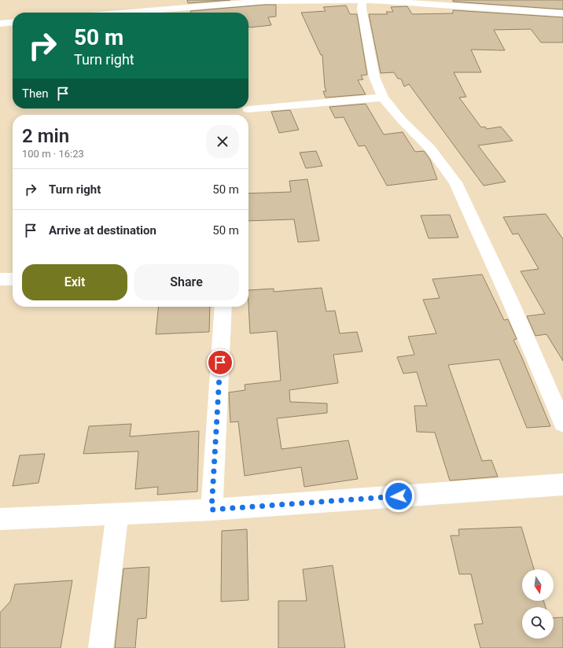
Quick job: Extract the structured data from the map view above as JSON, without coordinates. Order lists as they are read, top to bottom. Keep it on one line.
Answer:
{"north":"bottom","page":{"turn":["50 m","Turn right"],"then":"Then","heading":["2 min","100 m · 16:23"],"list":[{"name":"Turn right","value":"50 m"},{"name":"Arrive at destination","value":"50 m"}],"buttons":["Exit","Share"]}}
